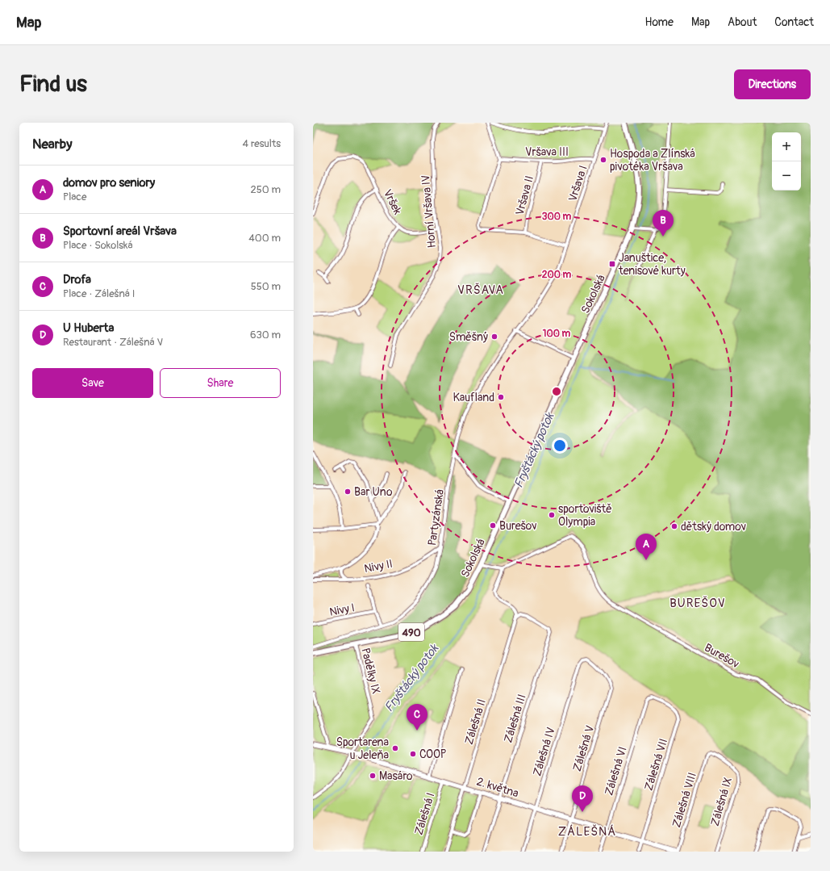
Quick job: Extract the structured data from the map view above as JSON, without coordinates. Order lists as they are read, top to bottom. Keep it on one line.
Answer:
{"streets":{"main road":["Sokolská","490"],"street":["Vršava III","Vršava I","Vršava II","Vršek","Horní Vršava IV","Partyzánská","Nivy II","Nivy I","Burešov","Padělky IX","Zálešná III","Zálešná II","Zálešná V","Zálešná IV","Zálešná VII","Zálešná VI","2. května","Zálešná VIII","Zálešná IX","Zálešná I"]},"crossings":[["Vršava III","Vršava I"],["Vršava III","Vršava II"],["Vršava I","Partyzánská"],["Vršek","Horní Vršava IV"],["Sokolská","Padělky IX"],["Partyzánská","Nivy II"],["Padělky IX","2. května"],["Zálešná III","Zálešná II"],["Zálešná III","2. května"],["Zálešná II","2. května"],["Zálešná V","Zálešná IV"],["Zálešná V","2. května"],["Zálešná IV","2. května"],["Zálešná VII","Zálešná VI"],["Zálešná VII","2. května"],["Zálešná VI","2. května"],["2. května","Zálešná VIII"],["2. května","Zálešná I"],["Zálešná VIII","Zálešná IX"]],"districts":["VRŠAVA","BUREŠOV","ZÁLEŠNÁ"],"water":["Fryštácký potok"],"places":{"other":["Hospoda a Zlínská pivotéka Vršava","Směšný","Kaufland","Bar Uno","sportoviště Olympia","Burešov","dětský domov","Sportarena u Jeleňa","COOP","Masáro"],"transit":["Januštice, tenisové kurty"]},"page":{"header":"Map","nav":["Home","Map","About","Contact"],"buttons":["Directions",["Save","Share"]],"title":"Find us","heading":["Nearby","4 results"],"map_buttons":["+","−"],"list":[{"mark":"A","name":"domov pro seniory","note":"Place","value":"250 m"},{"mark":"B","name":"Sportovní areál Vršava","note":"Place · Sokolská","value":"400 m"},{"mark":"C","name":"Drofa","note":"Place · Zálešná I","value":"550 m"},{"mark":"D","name":"U Huberta","note":"Restaurant · Zálešná V","value":"630 m"}],"pins":["B","A","C","D"]},"rings":["300 m","200 m","100 m"]}
